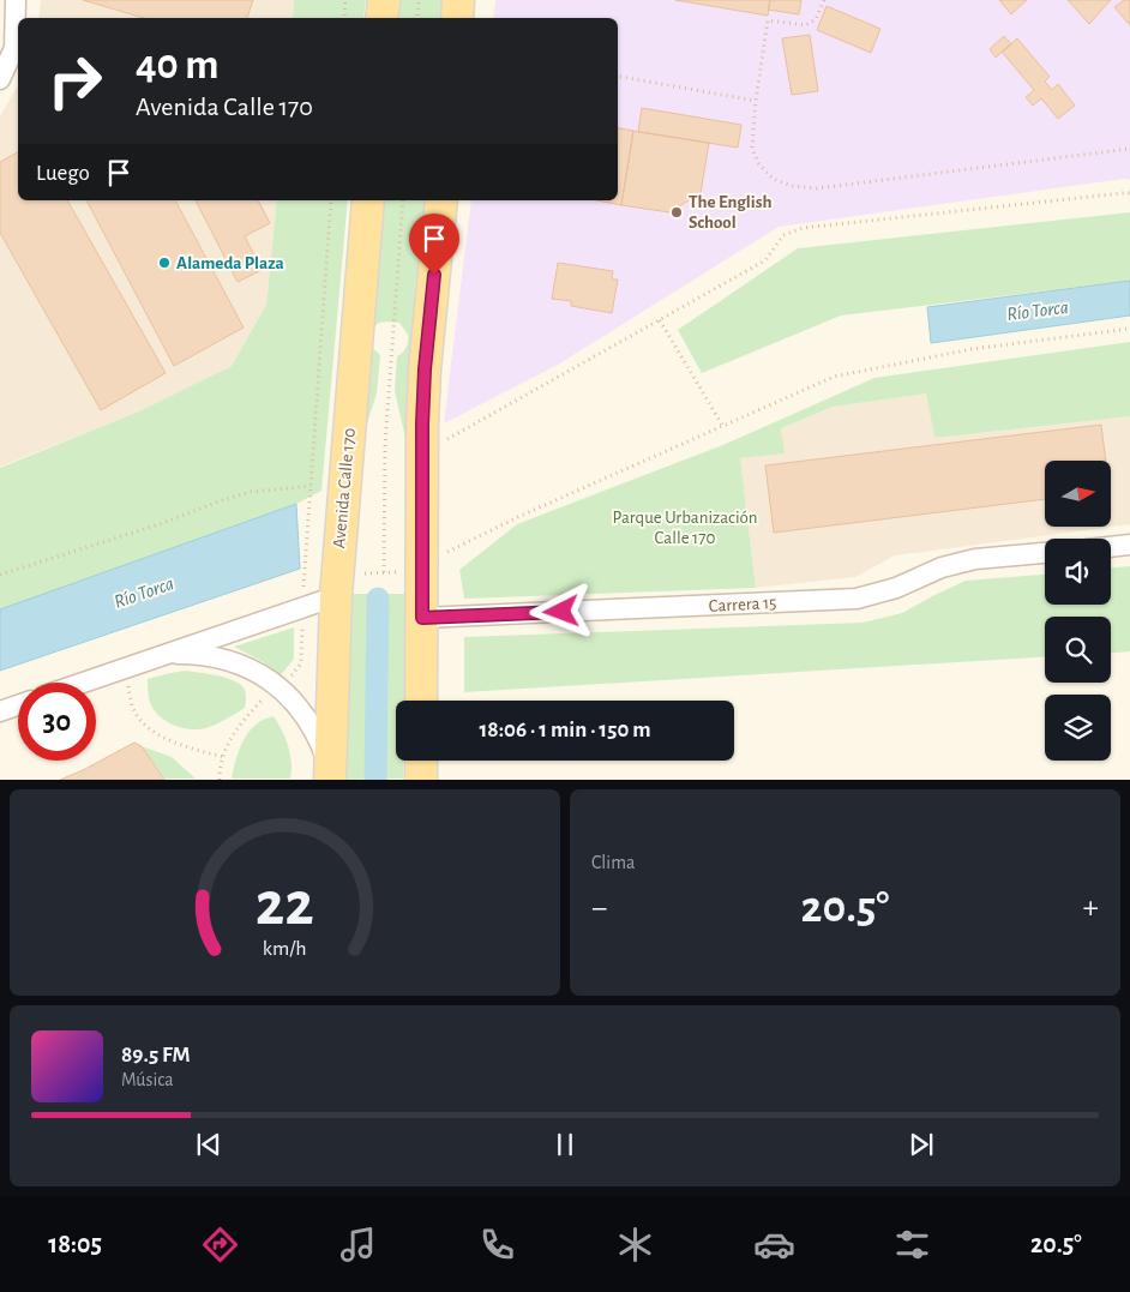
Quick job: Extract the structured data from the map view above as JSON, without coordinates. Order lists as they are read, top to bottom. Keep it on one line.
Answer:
{"streets":{"main road":["Avenida Calle 170"],"street":["Carrera 15"]},"water":["Río Torca"],"parks":["Parque Urbanización Calle 170"],"places":["The English School","Alameda Plaza"],"north":"right","page":{"turn":["40 m","Avenida Calle 170"],"then":"Luego","limit":"30","trip":"18:06 · 1 min · 150 m","tile":"Clima","heat":["−","20.5°","+"],"song":["89.5 FM","Música"],"tabs":["18:05","20.5°"],"gauge":["22","km/h"]}}
